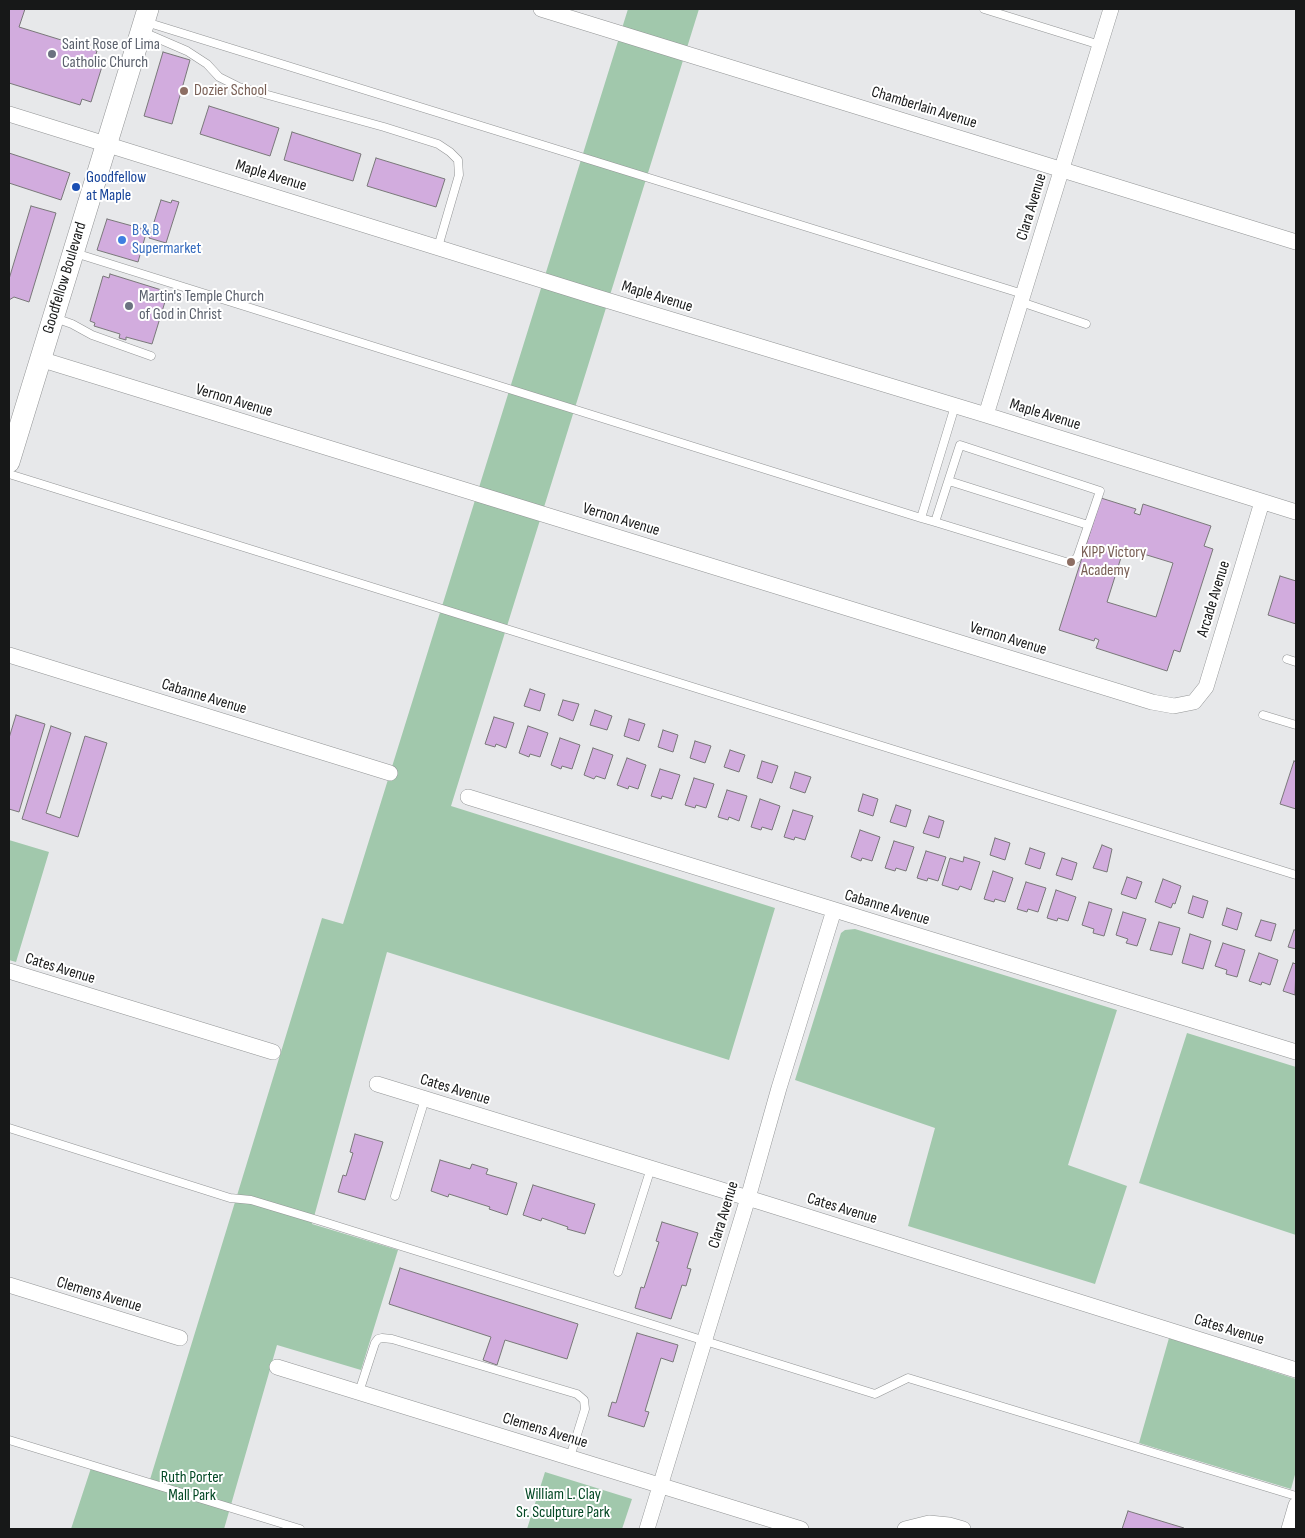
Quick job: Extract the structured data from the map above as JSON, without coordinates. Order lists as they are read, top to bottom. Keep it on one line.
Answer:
{"streets":{"main road":["Goodfellow Boulevard"],"street":["Chamberlain Avenue","Maple Avenue","Clara Avenue","Vernon Avenue","Arcade Avenue","Cabanne Avenue","Cates Avenue","Clemens Avenue"]},"crossings":[["Chamberlain Avenue","Clara Avenue"],["Maple Avenue","Clara Avenue"],["Maple Avenue","Goodfellow Boulevard"],["Maple Avenue","Arcade Avenue"],["Clara Avenue","Cabanne Avenue"],["Clara Avenue","Cates Avenue"],["Clara Avenue","Clemens Avenue"],["Goodfellow Boulevard","Vernon Avenue"],["Vernon Avenue","Arcade Avenue"]],"parks":["Ruth Porter Mall Park","William L. Clay Sr. Sculpture Park"],"places":["Saint Rose of Lima Catholic Church","Dozier School","Goodfellow at Maple","B & B Supermarket","Martin's Temple Church of God in Christ","KIPP Victory Academy"]}
